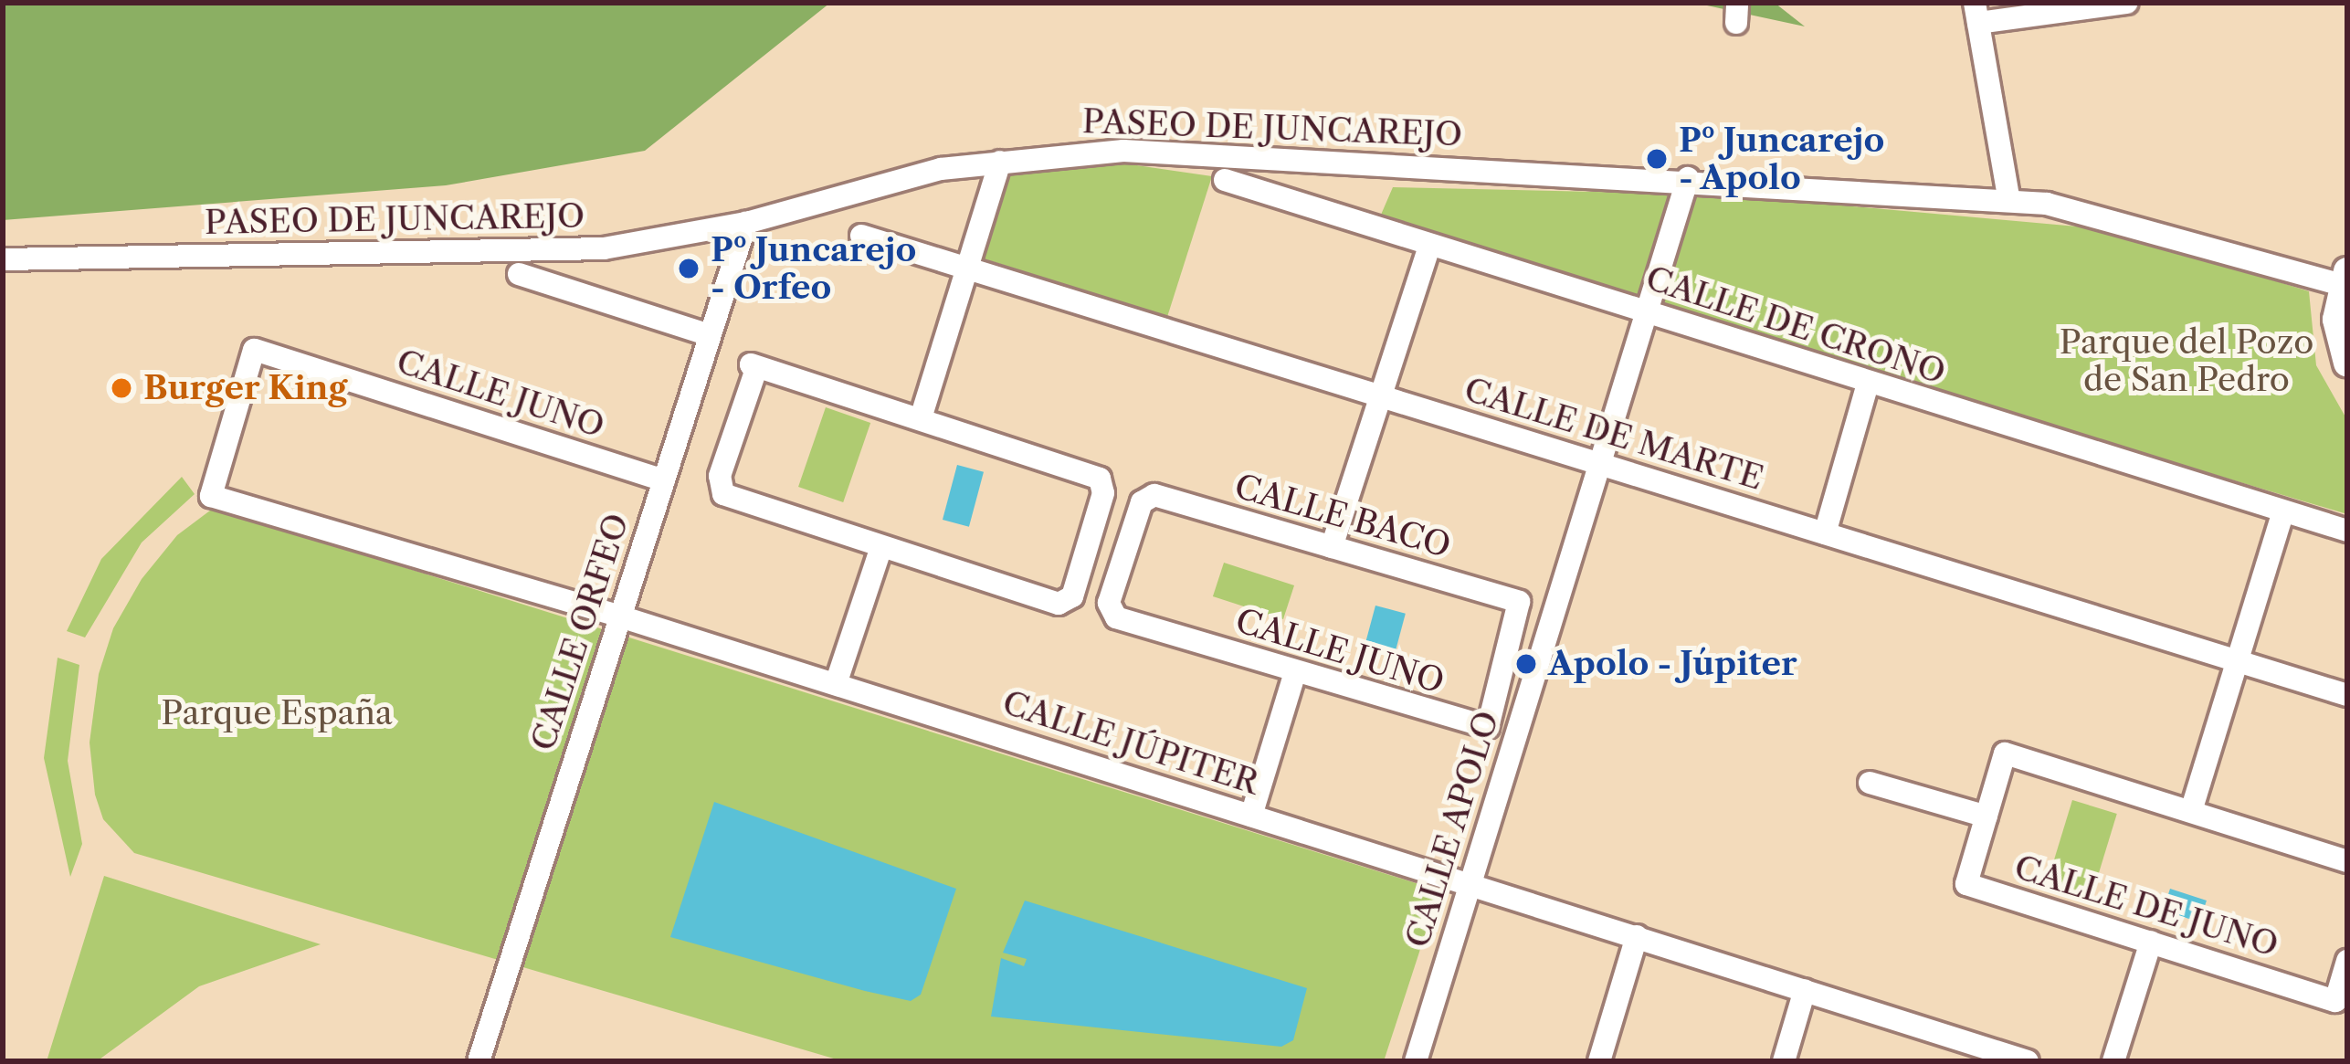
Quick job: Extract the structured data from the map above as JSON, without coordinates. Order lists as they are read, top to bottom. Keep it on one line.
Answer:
{"streets":{"street":["PASEO DE JUNCAREJO","CALLE DE CRONO","CALLE JUNO","CALLE DE MARTE","CALLE BACO","CALLE ORFEO","CALLE JÚPITER","CALLE APOLO","CALLE DE JUNO"]},"crossings":[["PASEO DE JUNCAREJO","CALLE ORFEO"],["PASEO DE JUNCAREJO","CALLE APOLO"],["CALLE DE CRONO","CALLE APOLO"],["CALLE JUNO","CALLE BACO"],["CALLE JUNO","CALLE ORFEO"],["CALLE JUNO","CALLE JÚPITER"],["CALLE JUNO","CALLE APOLO"],["CALLE DE MARTE","CALLE APOLO"],["CALLE BACO","CALLE APOLO"],["CALLE ORFEO","CALLE JÚPITER"],["CALLE JÚPITER","CALLE APOLO"]],"parks":["Parque del Pozo de San Pedro","Parque España"],"places":["Pº Juncarejo - Apolo","Pº Juncarejo - Orfeo","Burger King","Apolo - Júpiter"]}
